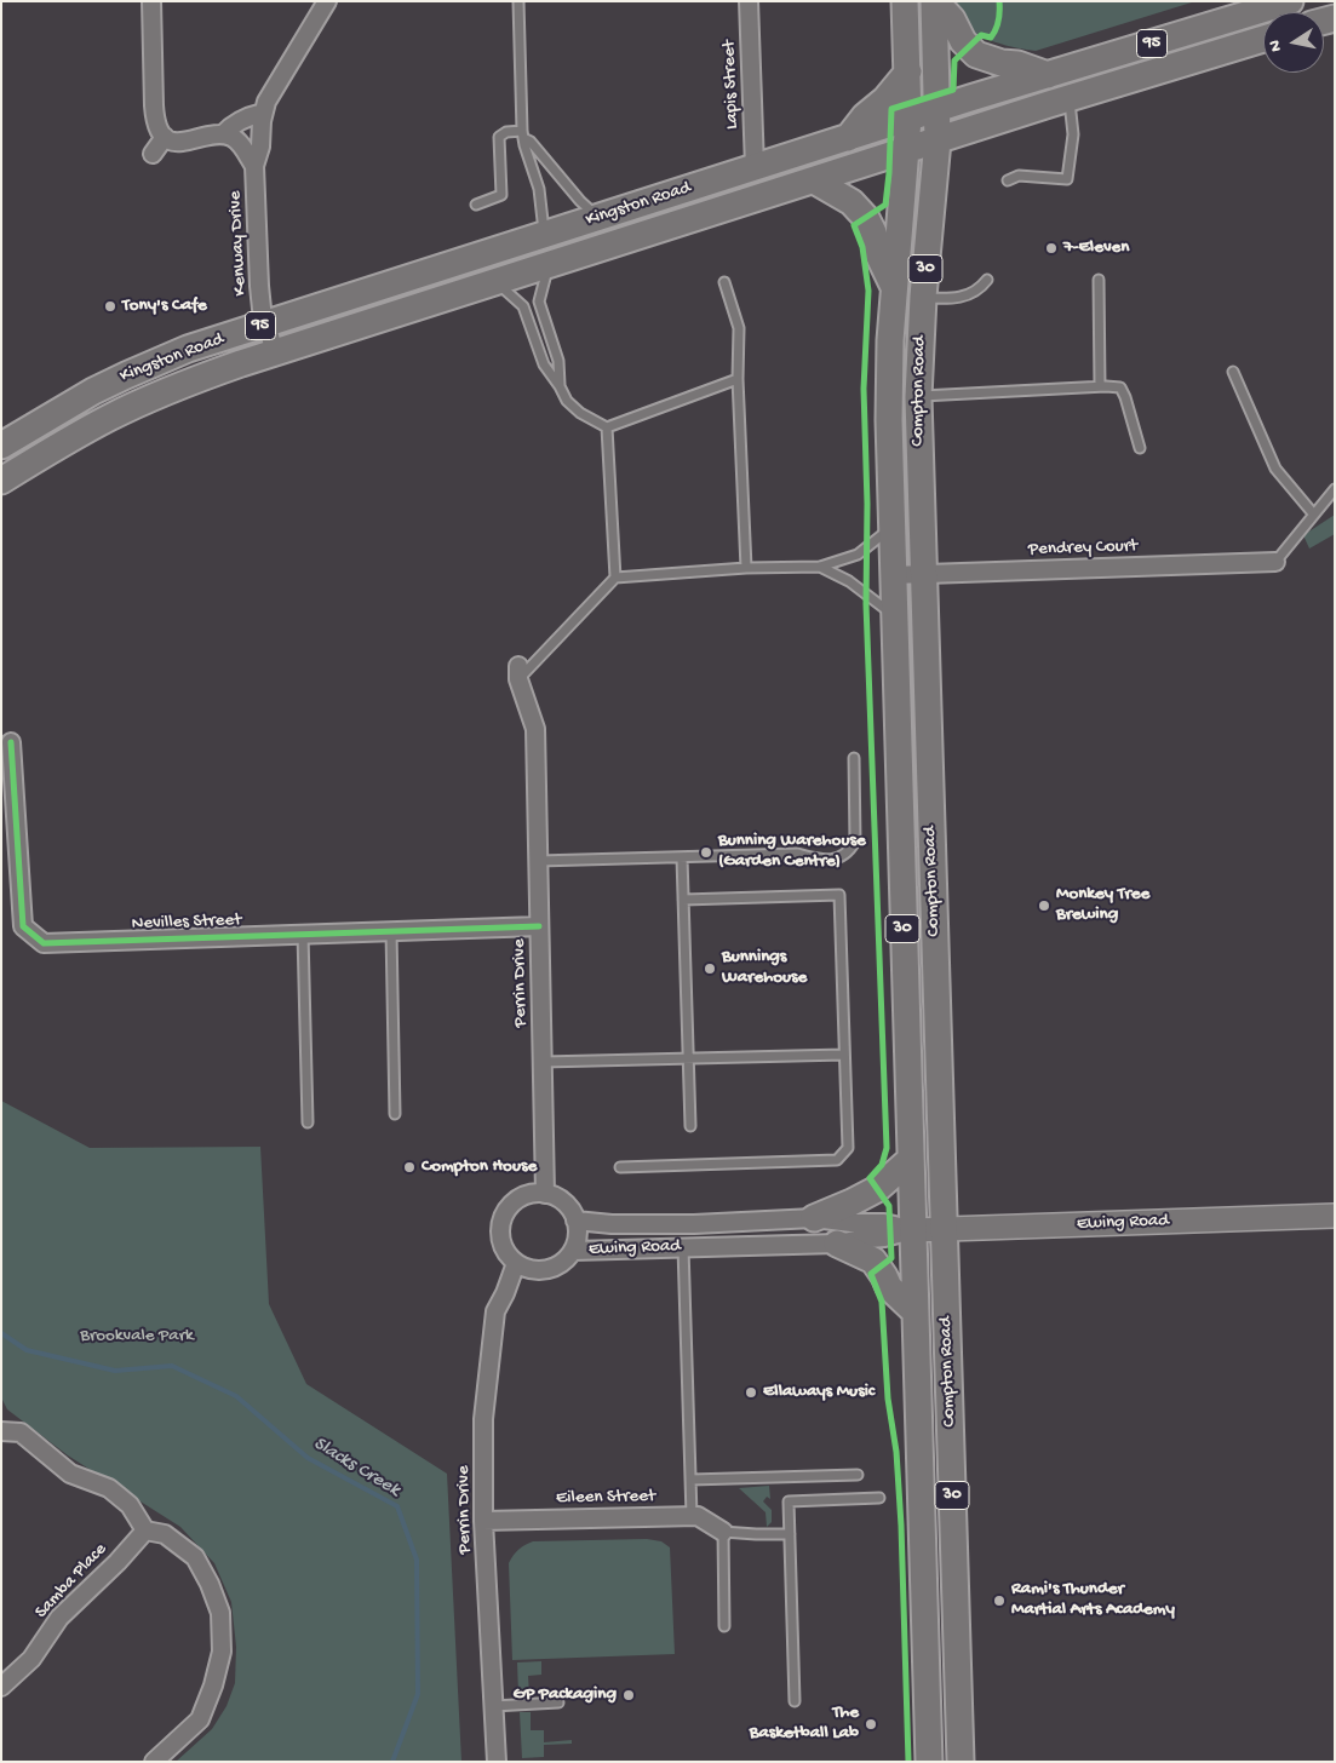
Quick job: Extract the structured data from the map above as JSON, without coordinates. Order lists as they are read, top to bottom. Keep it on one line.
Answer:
{"streets":{"main road":["95","Kingston Road","30","Compton Road","Ewing Road"],"street":["Lapis Street","Kenway Drive","Pendrey Court","Nevilles Street","Perrin Drive","Eileen Street","Samba Place"]},"crossings":[["Lapis Street","Kingston Road"],["Kingston Road","Kenway Drive"],["Kingston Road","Compton Road"],["Compton Road","Pendrey Court"],["Compton Road","Ewing Road"],["Nevilles Street","Perrin Drive"],["Perrin Drive","Ewing Road"],["Perrin Drive","Eileen Street"]],"water":["Slacks Creek"],"parks":["Brookvale Park"],"places":["7-Eleven","Tony's Cafe","Bunning Warehouse (Garden Centre)","Monkey Tree Brewing","Bunnings Warehouse","Compton House","Ellaways Music","Rami's Thunder Martial Arts Academy","GP Packaging","The Basketball Lab"],"north":"left"}
